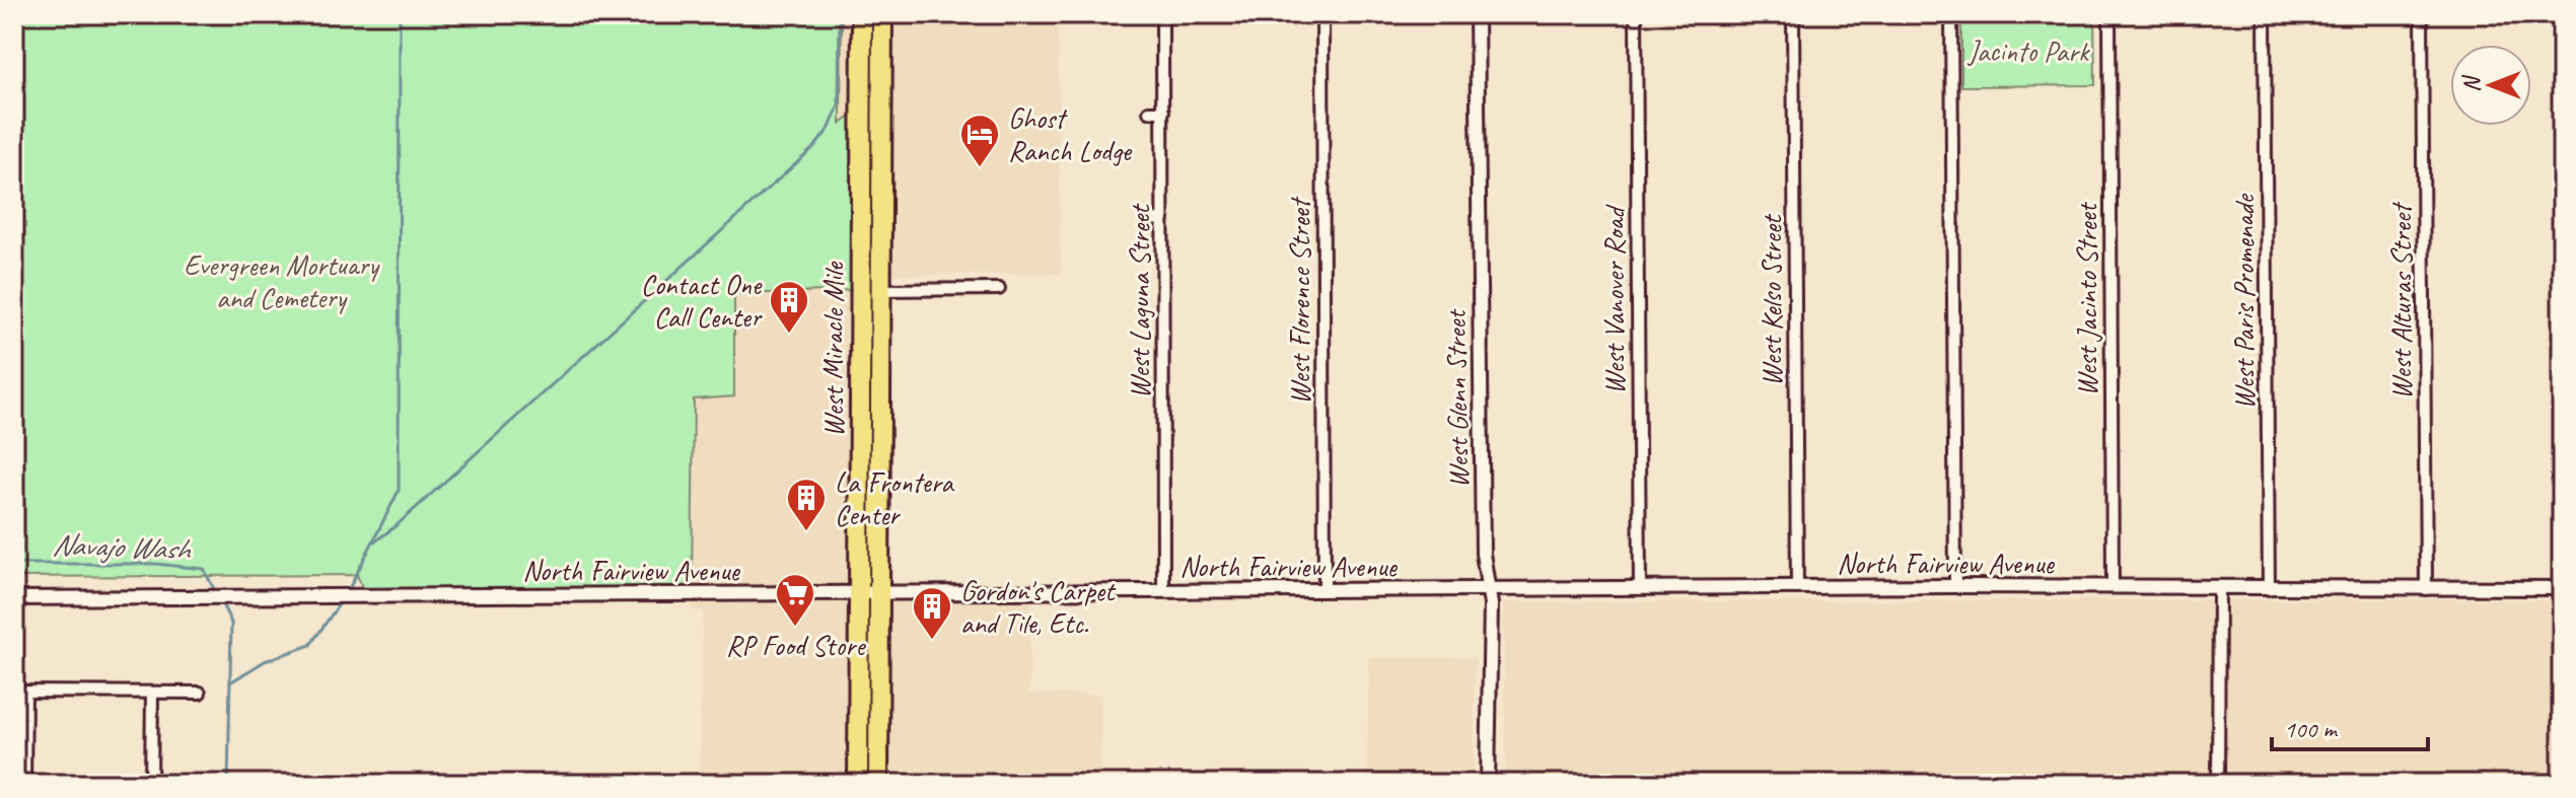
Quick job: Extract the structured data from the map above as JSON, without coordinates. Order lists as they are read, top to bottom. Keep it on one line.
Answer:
{"streets":{"highway":["West Miracle Mile"],"street":["West Jacinto Street","West Vanover Road","West Kelso Street","West Laguna Street","West Florence Street","West Paris Promenade","West Alturas Street","West Glenn Street","North Fairview Avenue"]},"crossings":[["West Jacinto Street","North Fairview Avenue"],["West Vanover Road","North Fairview Avenue"],["West Kelso Street","North Fairview Avenue"],["West Laguna Street","North Fairview Avenue"],["West Florence Street","North Fairview Avenue"],["West Paris Promenade","North Fairview Avenue"],["West Alturas Street","North Fairview Avenue"],["West Miracle Mile","North Fairview Avenue"],["West Glenn Street","North Fairview Avenue"]],"water":["Navajo Wash"],"parks":["Jacinto Park","Evergreen Mortuary and Cemetery"],"places":{"hotel":["Ghost Ranch Lodge"],"building":["Contact One Call Center","La Frontera Center","Gordon's Carpet and Tile, Etc."],"supermarket":["RP Food Store"]},"scale_bar":"100 m","north":"left"}
